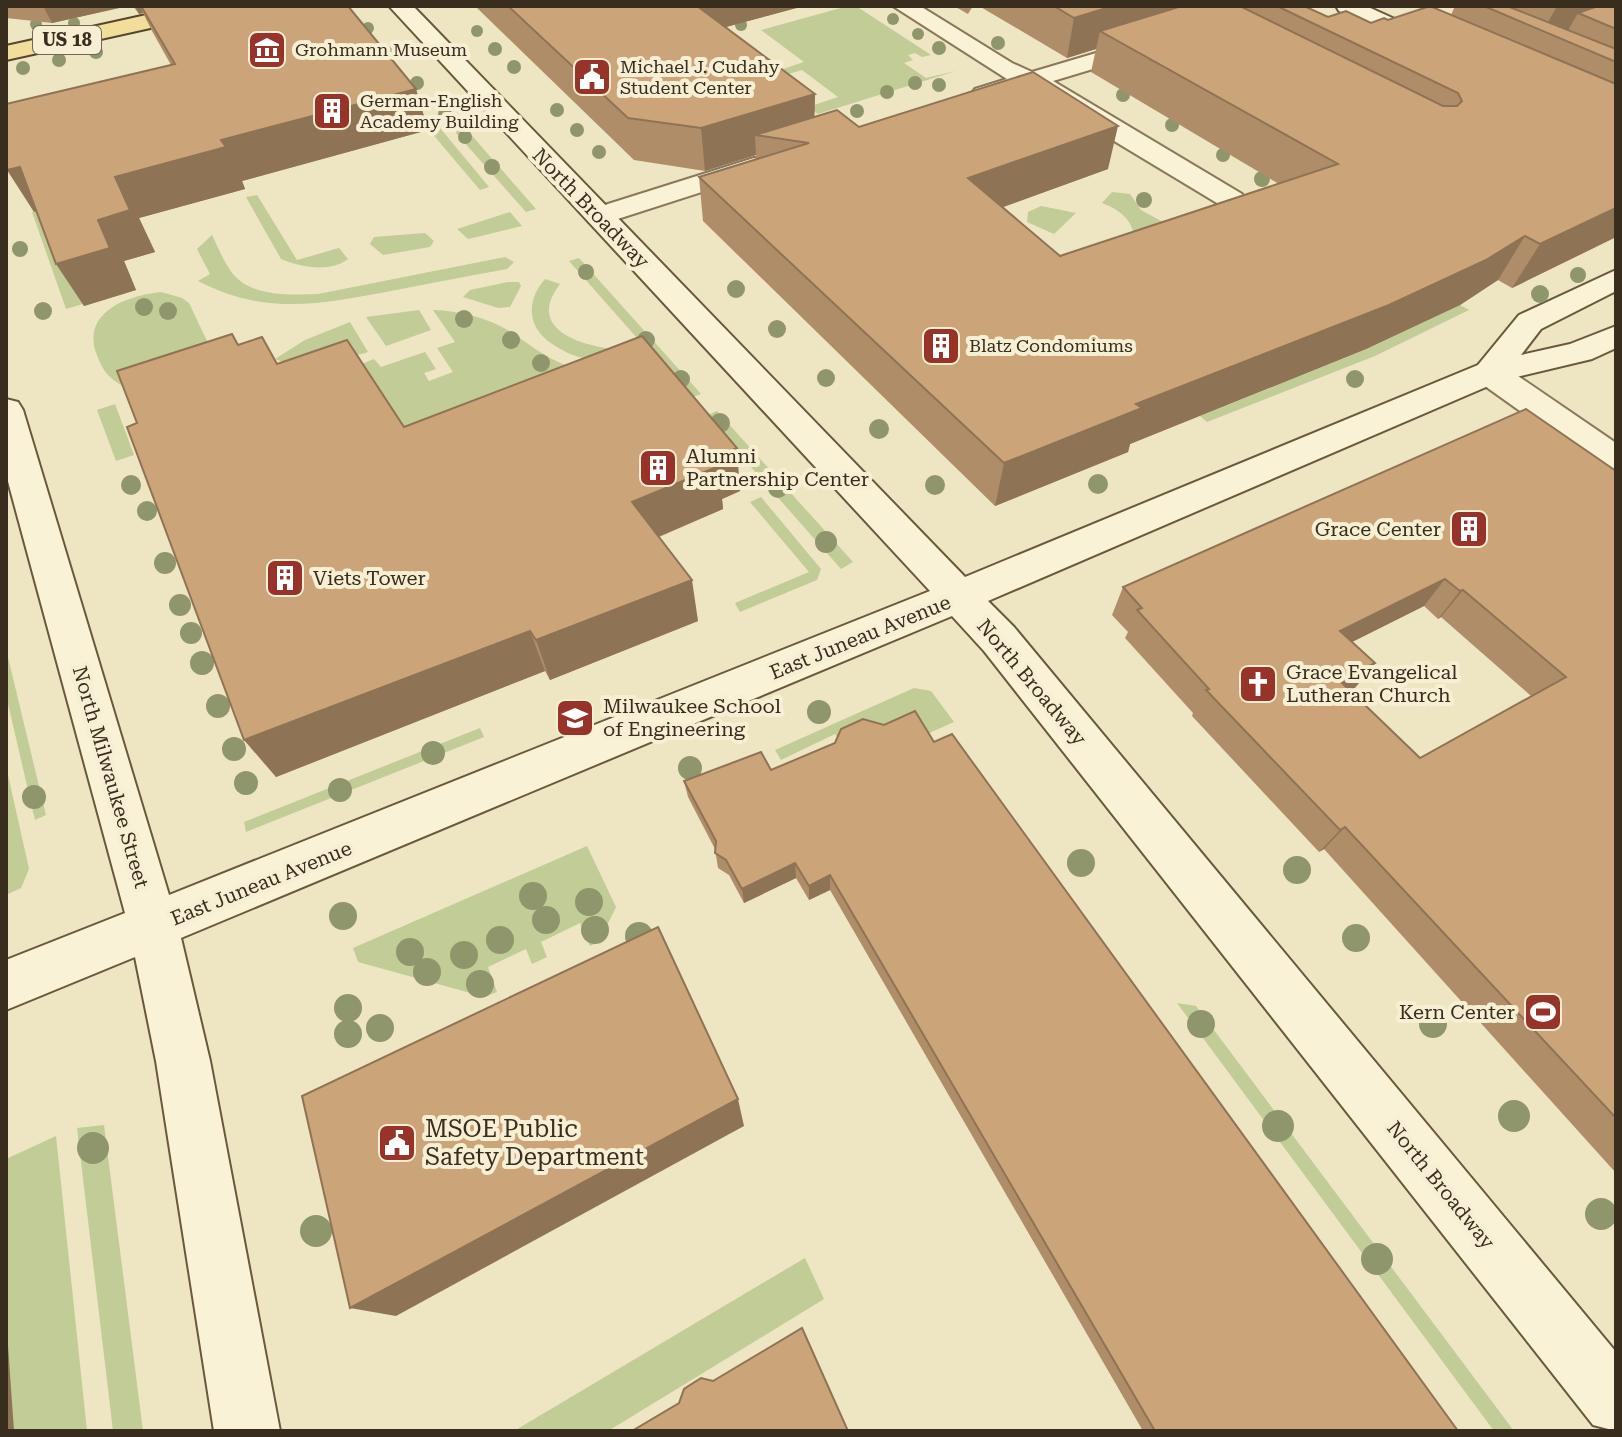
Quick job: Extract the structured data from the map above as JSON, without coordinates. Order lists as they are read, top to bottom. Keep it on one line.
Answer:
{"streets":{"main road":["US 18"],"street":["North Broadway","East Juneau Avenue","North Milwaukee Street"]},"crossings":[["North Broadway","East Juneau Avenue"],["East Juneau Avenue","North Milwaukee Street"]],"places":{"museum":["Grohmann Museum"],"public building":["Michael J. Cudahy Student Center","MSOE Public Safety Department"],"building":["German-English Academy Building","Blatz Condomiums","Alumni Partnership Center","Grace Center","Viets Tower"],"church":["Grace Evangelical Lutheran Church"],"school or university":["Milwaukee School of Engineering"],"sports":["Kern Center"]}}
